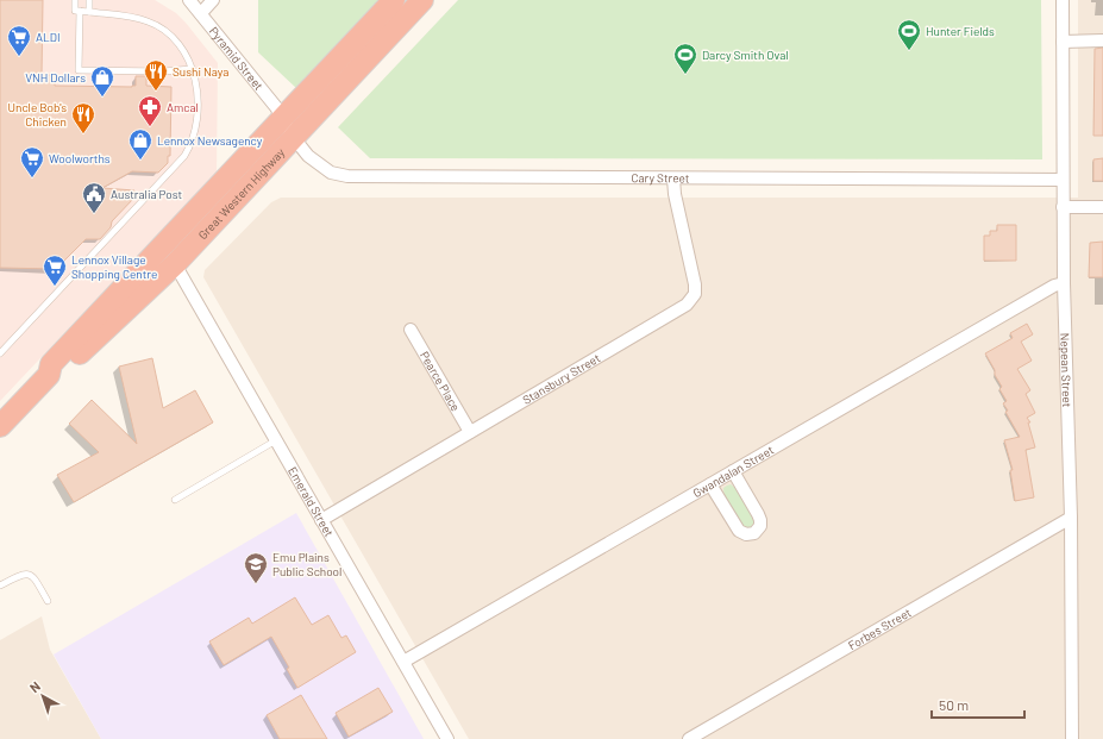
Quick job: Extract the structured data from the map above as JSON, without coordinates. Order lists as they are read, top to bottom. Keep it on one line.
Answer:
{"streets":{"highway":["Great Western Highway"],"street":["Pyramid Street","Cary Street","Nepean Street","Stansbury Street","Pearce Place","Gwandalan Street","Emerald Street","Forbes Street"]},"crossings":[["Pyramid Street","Cary Street"],["Pyramid Street","Great Western Highway"],["Cary Street","Great Western Highway"],["Cary Street","Nepean Street"],["Cary Street","Stansbury Street"],["Great Western Highway","Emerald Street"],["Nepean Street","Gwandalan Street"],["Nepean Street","Forbes Street"],["Stansbury Street","Pearce Place"],["Stansbury Street","Emerald Street"],["Gwandalan Street","Emerald Street"]],"places":{"sports":["Hunter Fields","Darcy Smith Oval"],"supermarket":["ALDI","Woolworths","Lennox Village Shopping Centre"],"restaurant":["Sushi Naya","Uncle Bob's Chicken"],"shop":["VNH Dollars","Lennox Newsagency"],"pharmacy":["Amcal"],"public building":["Australia Post"],"school or university":["Emu Plains Public School"]},"scale_bar":"50 m","north":"top left"}
